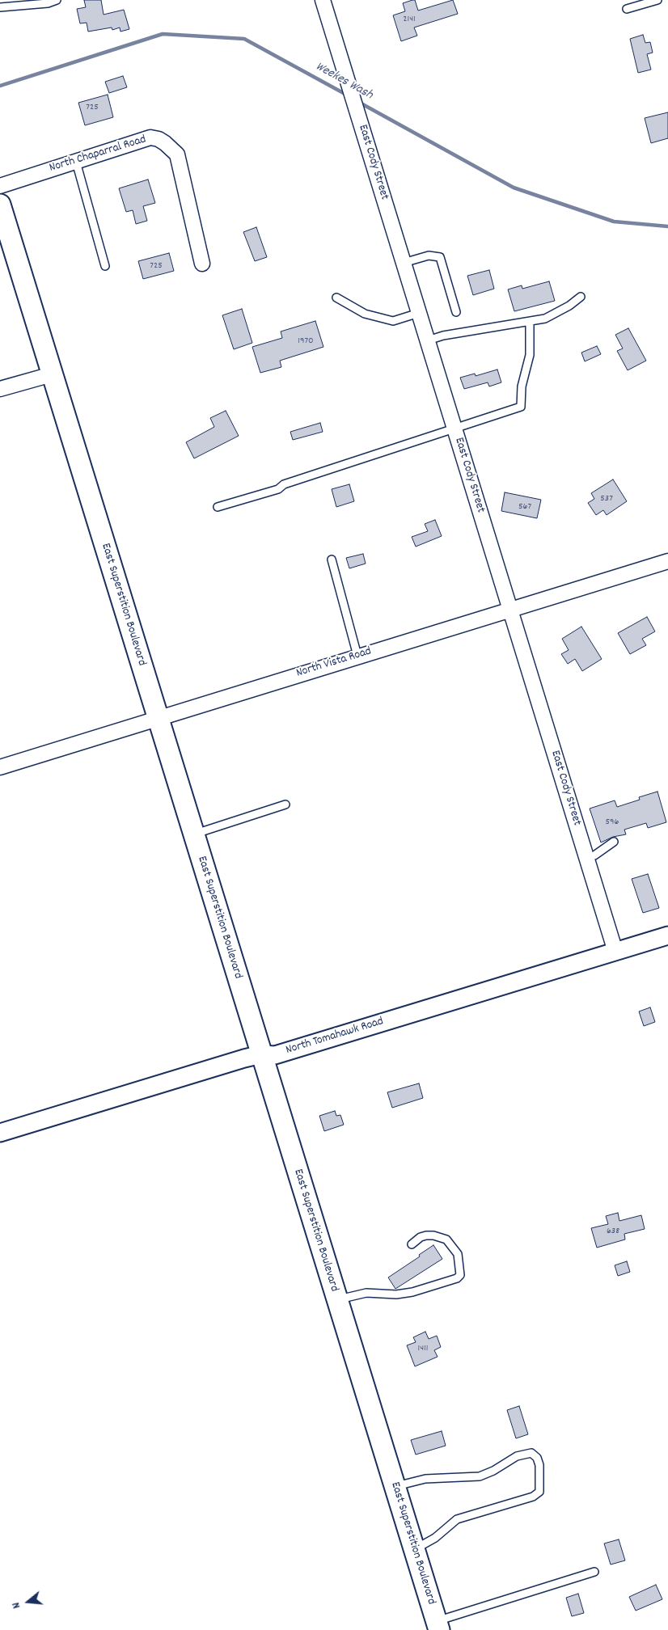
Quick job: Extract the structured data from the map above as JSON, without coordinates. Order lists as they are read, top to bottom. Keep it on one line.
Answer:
{"streets":{"main road":["East Superstition Boulevard"],"street":["North Chaparral Road","East Cody Street","North Vista Road","North Tomahawk Road"]},"crossings":[["East Cody Street","North Vista Road"],["East Cody Street","North Tomahawk Road"],["East Superstition Boulevard","North Vista Road"],["East Superstition Boulevard","North Tomahawk Road"]],"water":["Weekes Wash"],"house_numbers":["2141","725","725","1970","537","567","596","638","1411"],"north":"left"}
